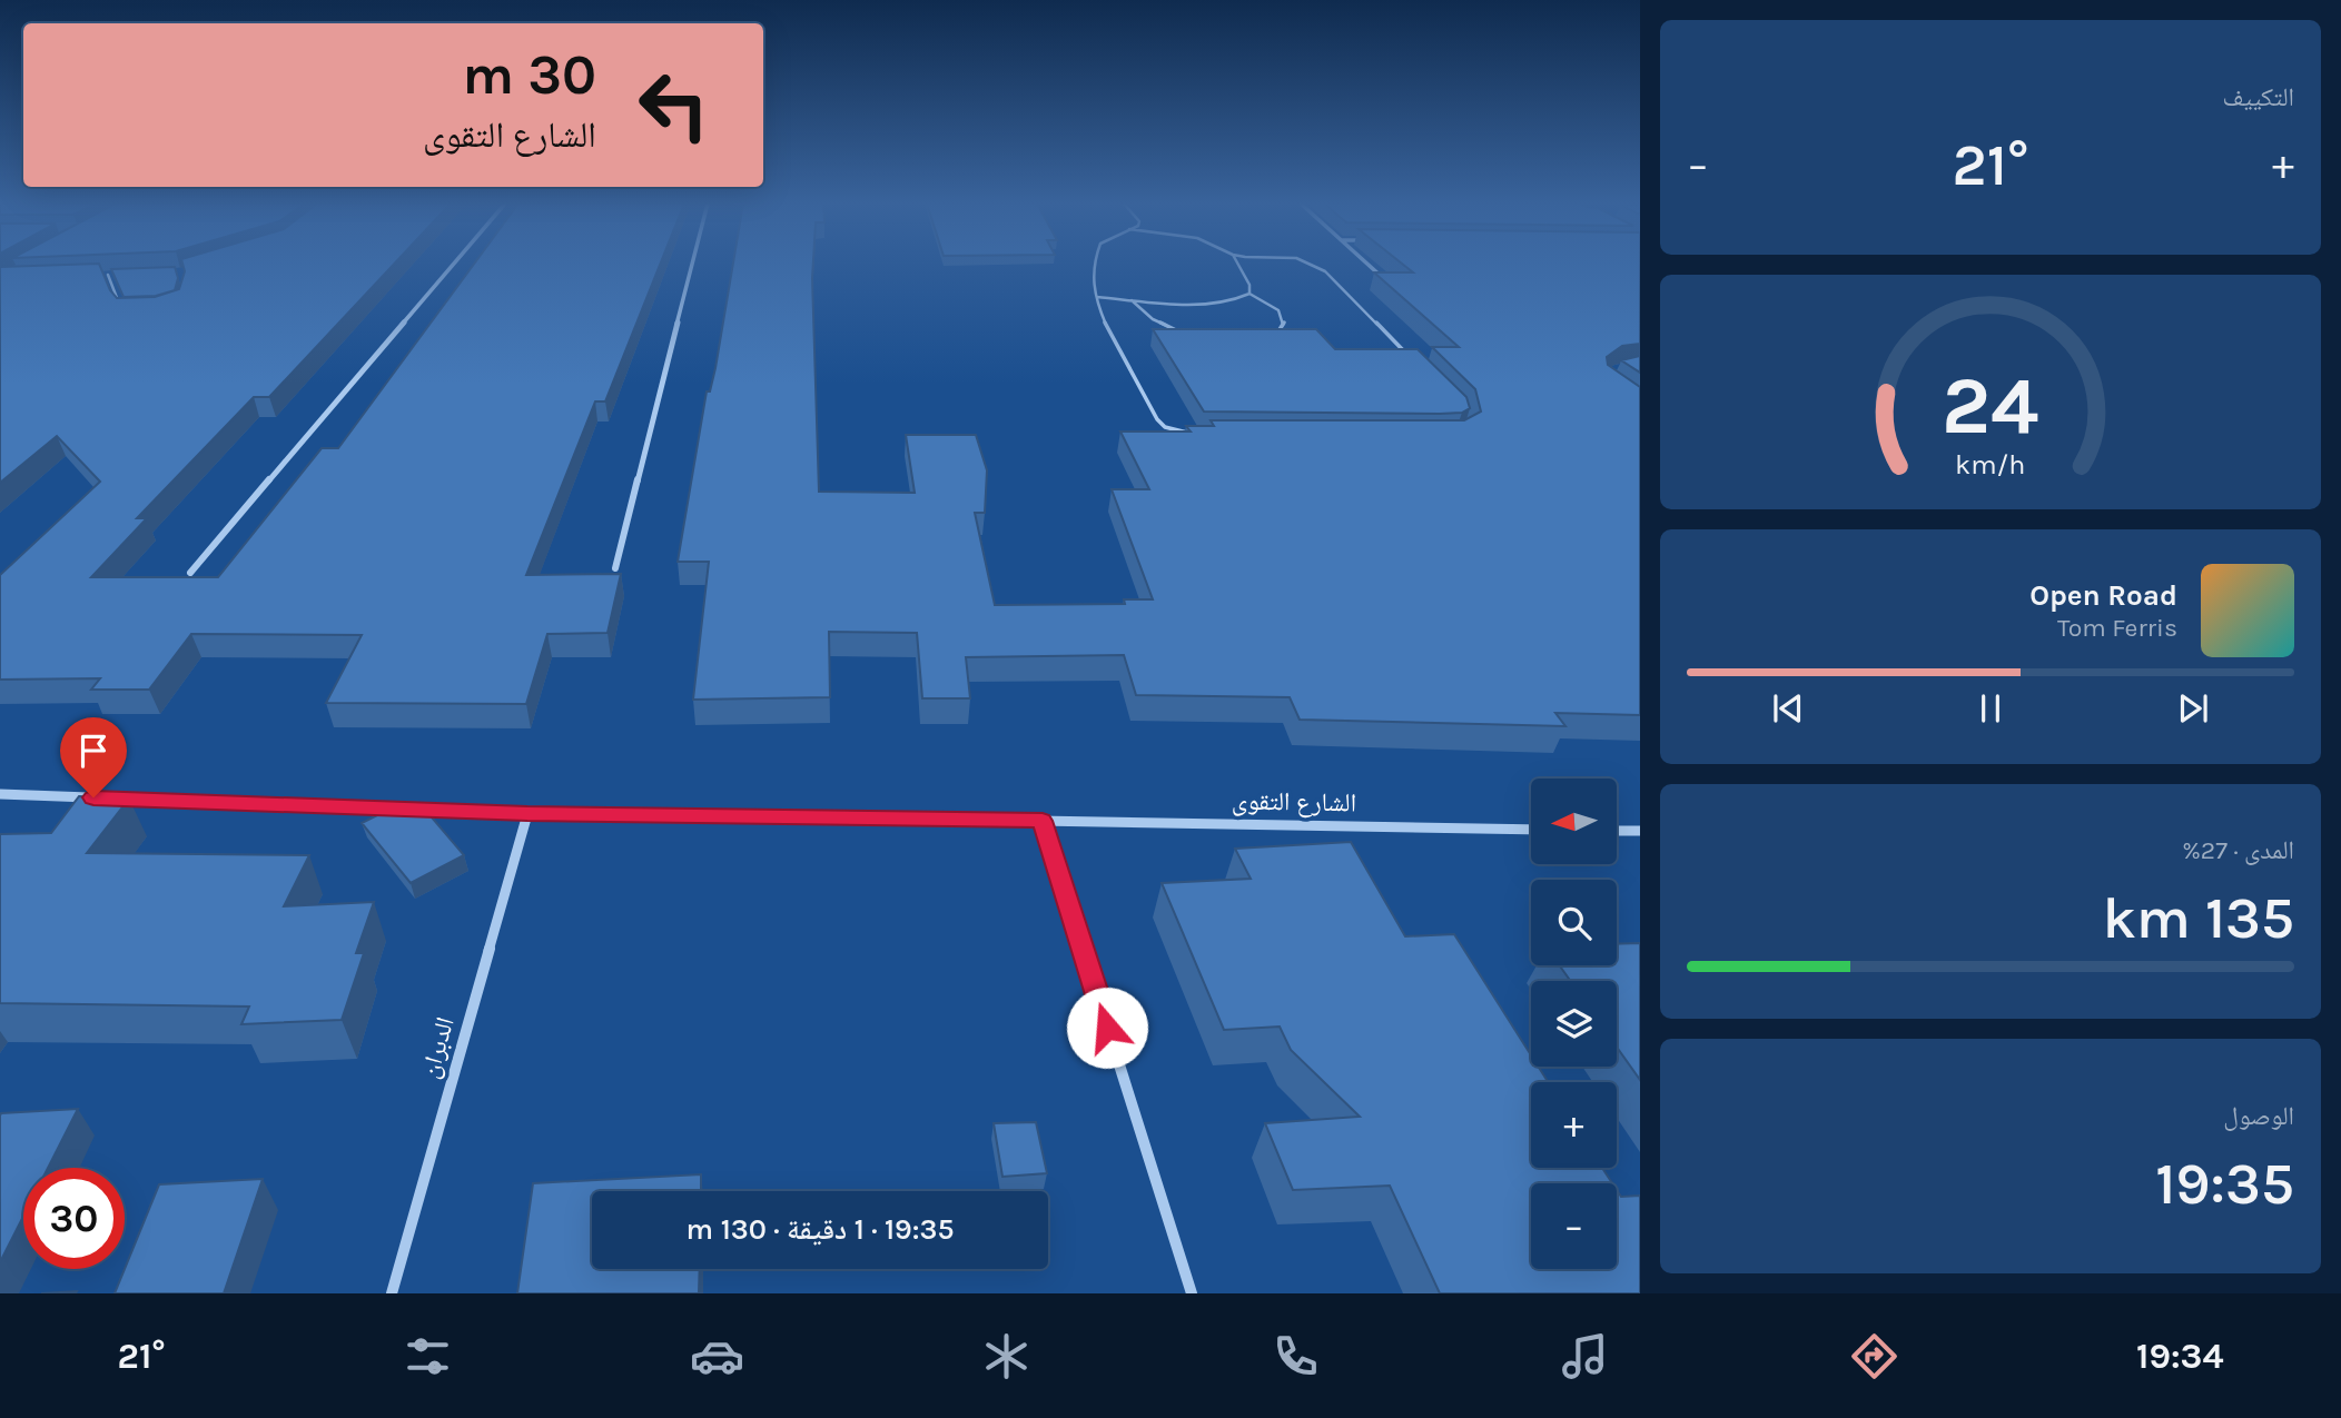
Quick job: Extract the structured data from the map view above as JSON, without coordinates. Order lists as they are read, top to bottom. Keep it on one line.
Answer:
{"streets":{"street":["الشارع التقوى","الدبران"]},"crossings":[["الشارع التقوى","الدبران"]],"north":"left","page":{"tile":["التكييف",["المدى · 27%","135 km"],["الوصول","19:35"]],"turn":["30 m","الشارع التقوى"],"heat":["−","21°","+"],"song":["Open Road","Tom Ferris"],"map_buttons":["+","−"],"limit":"30","trip":"19:35 · 1 دقيقة · 130 m","tabs":["19:34","21°"],"gauge":["24","km/h"]}}
